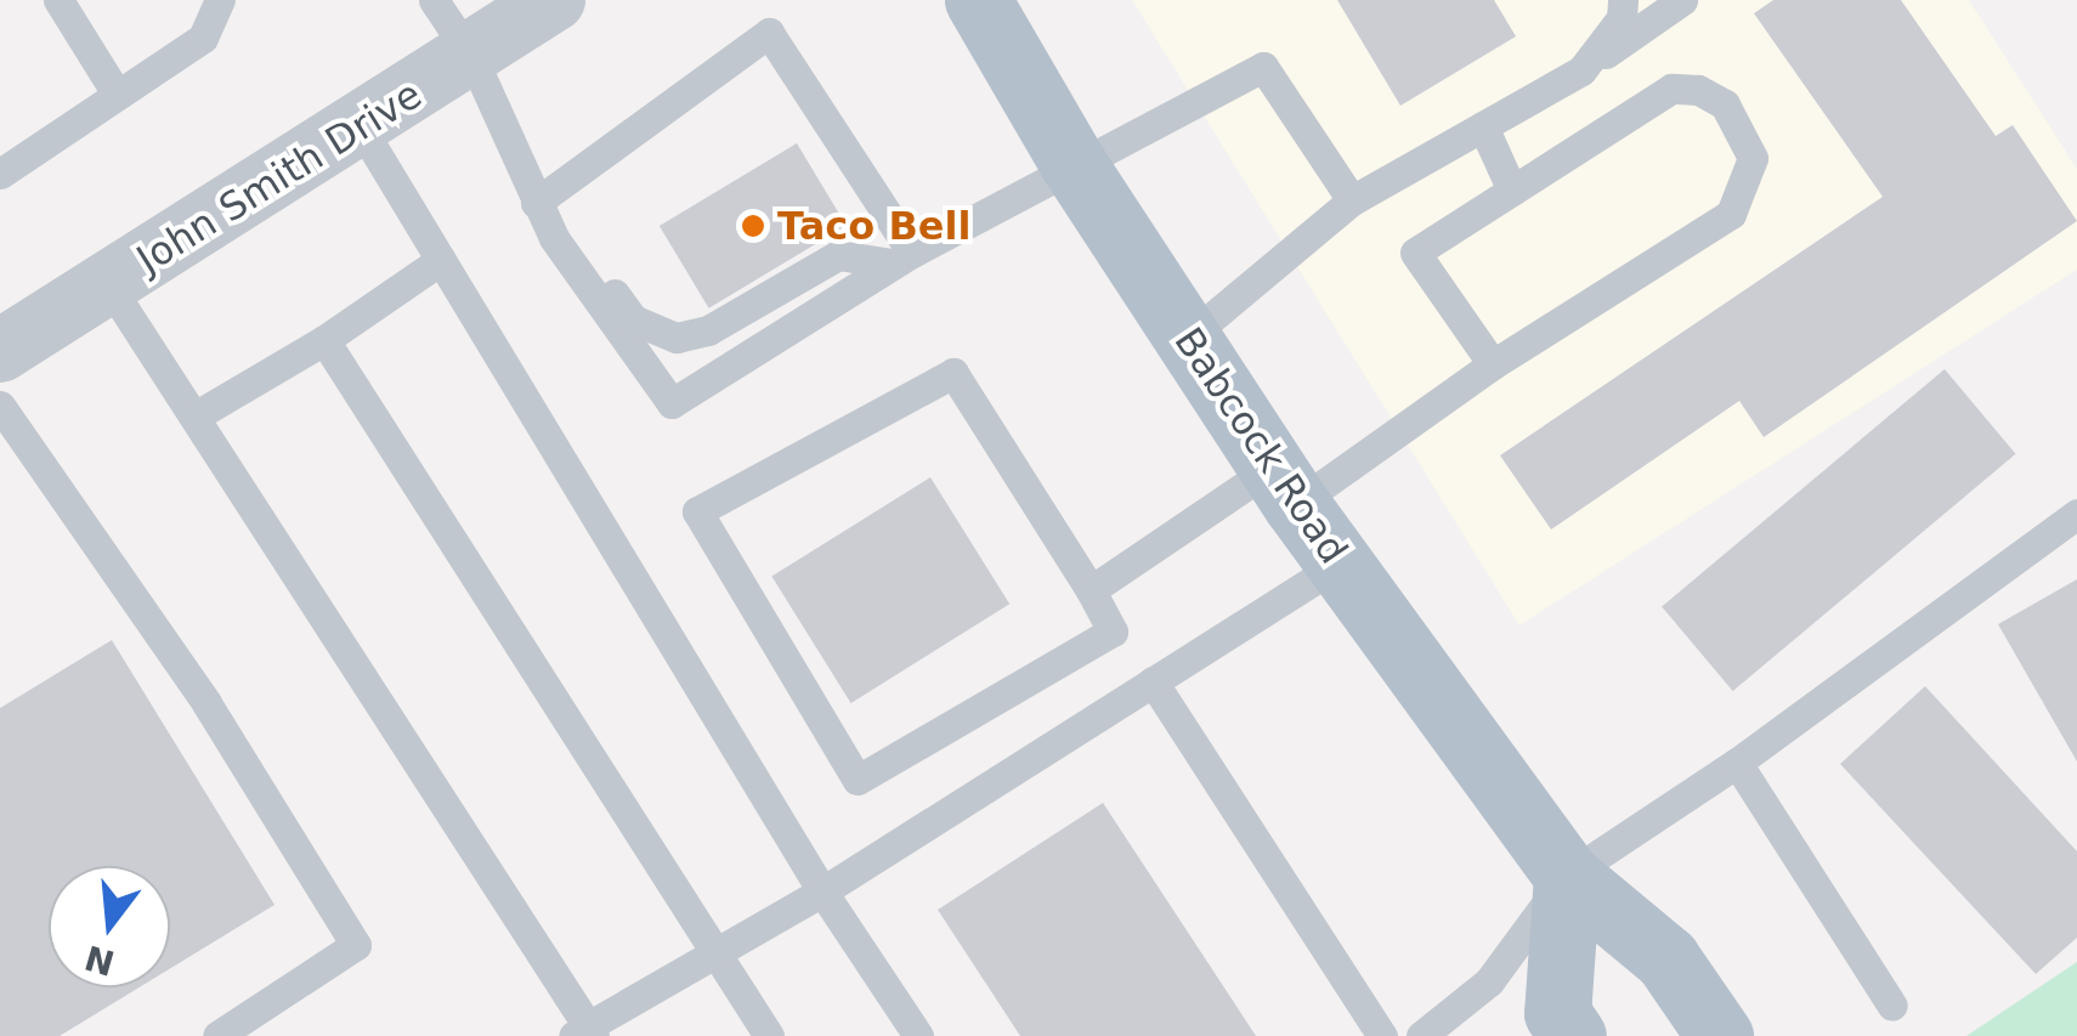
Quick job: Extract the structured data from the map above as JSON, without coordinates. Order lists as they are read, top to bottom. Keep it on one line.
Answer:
{"streets":{"main road":["Babcock Road"],"street":["John Smith Drive"]},"places":["Taco Bell"],"north":"bottom"}
